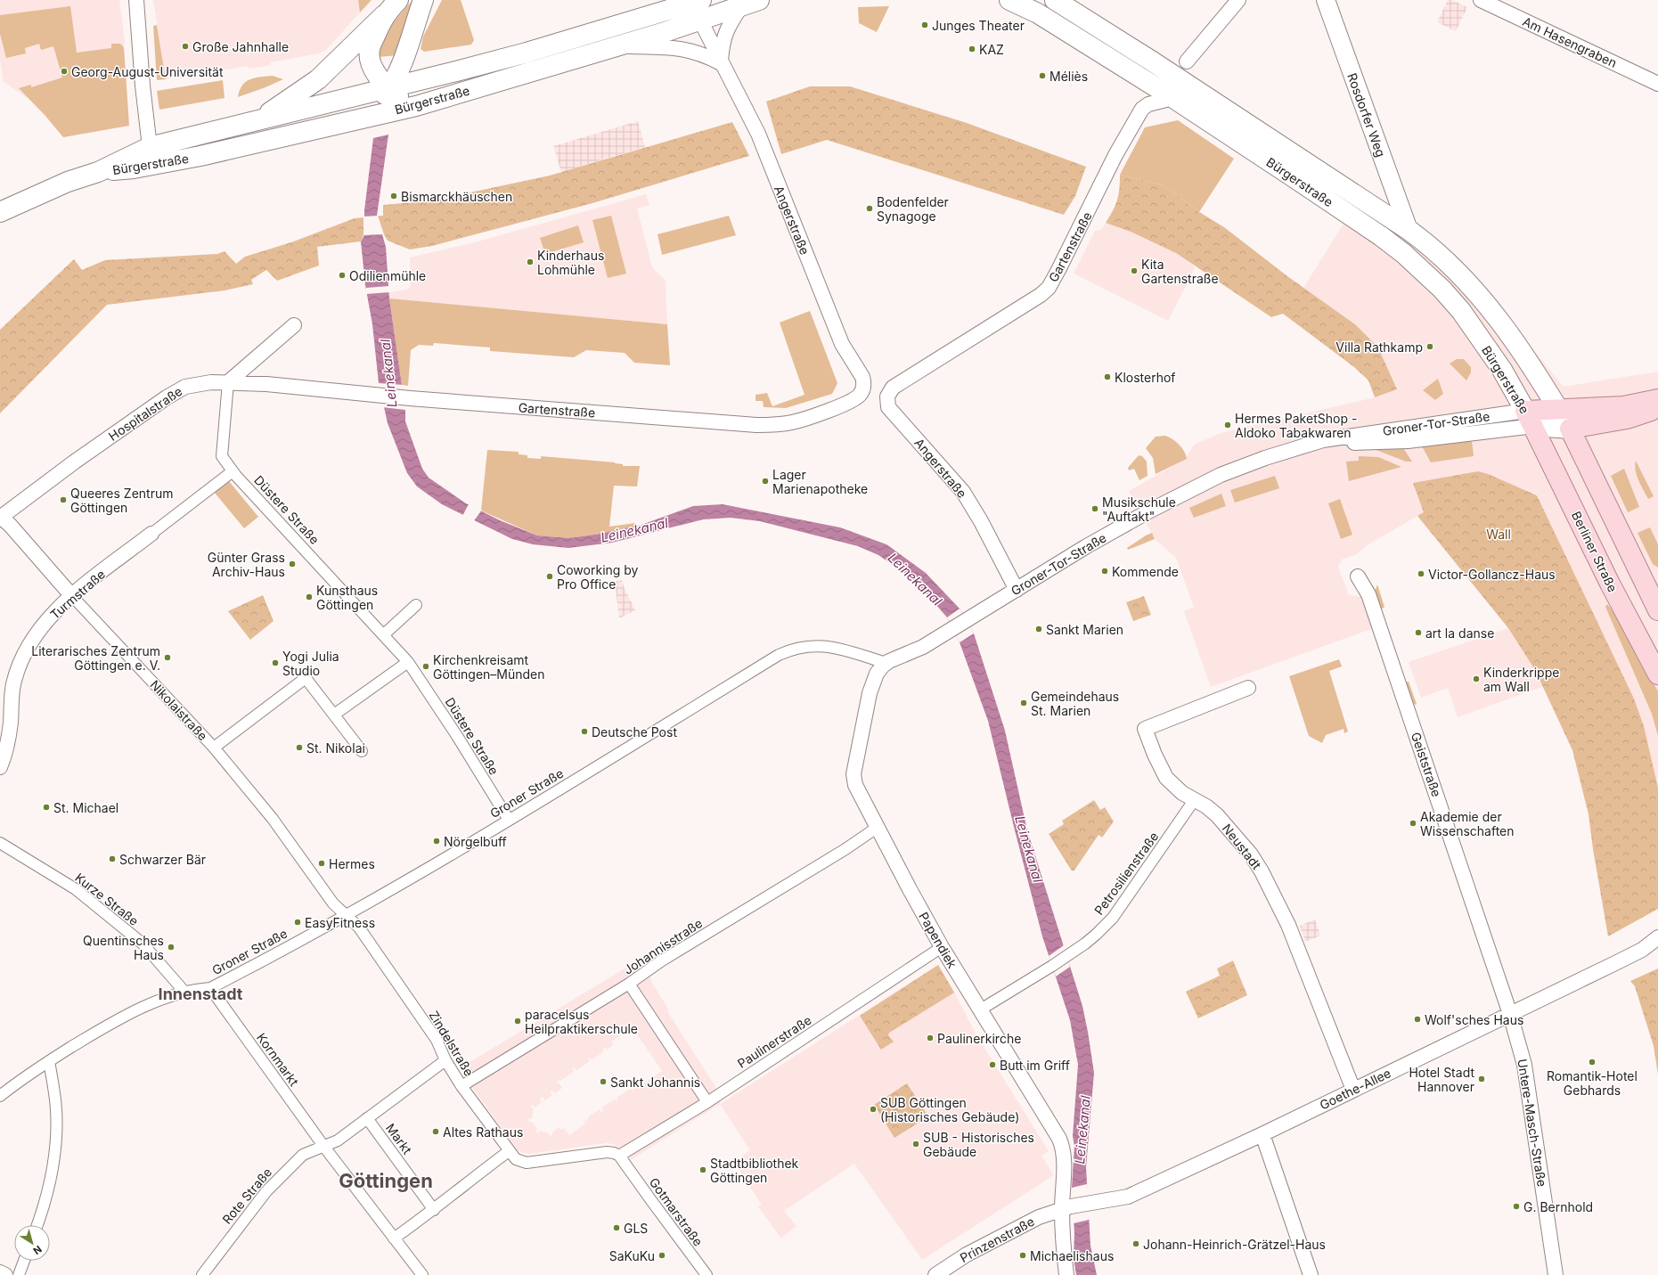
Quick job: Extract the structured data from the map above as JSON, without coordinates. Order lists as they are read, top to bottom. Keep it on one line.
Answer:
{"streets":{"main road":["Bürgerstraße","Groner-Tor-Straße","Berliner Straße"],"street":["Am Hasengraben","Rosdorfer Weg","Angerstraße","Gartenstraße","Hospitalstraße","Düstere Straße","Turmstraße","Nikolaistraße","Geiststraße","Groner Straße","Neustadt","Petrosilienstraße","Kurze Straße","Papendiek","Johannisstraße","Paulinerstraße","Zindelstraße","Kornmarkt","Goethe-Allee","Untere-Masch-Straße","Markt","Rote Straße","Gotmarstraße","Prinzenstraße"]},"crossings":[["Bürgerstraße","Rosdorfer Weg"],["Bürgerstraße","Angerstraße"],["Bürgerstraße","Gartenstraße"],["Bürgerstraße","Groner-Tor-Straße"],["Bürgerstraße","Berliner Straße"],["Angerstraße","Gartenstraße"],["Angerstraße","Groner-Tor-Straße"],["Gartenstraße","Hospitalstraße"],["Gartenstraße","Düstere Straße"],["Hospitalstraße","Düstere Straße"],["Hospitalstraße","Nikolaistraße"],["Groner-Tor-Straße","Berliner Straße"],["Groner-Tor-Straße","Groner Straße"],["Groner-Tor-Straße","Papendiek"],["Düstere Straße","Turmstraße"],["Düstere Straße","Groner Straße"],["Turmstraße","Nikolaistraße"],["Nikolaistraße","Groner Straße"],["Nikolaistraße","Zindelstraße"],["Geiststraße","Goethe-Allee"],["Geiststraße","Untere-Masch-Straße"],["Groner Straße","Kurze Straße"],["Groner Straße","Papendiek"],["Groner Straße","Zindelstraße"],["Groner Straße","Kornmarkt"],["Neustadt","Petrosilienstraße"],["Neustadt","Goethe-Allee"],["Petrosilienstraße","Papendiek"],["Papendiek","Johannisstraße"],["Papendiek","Paulinerstraße"],["Papendiek","Goethe-Allee"],["Papendiek","Prinzenstraße"],["Johannisstraße","Zindelstraße"],["Paulinerstraße","Zindelstraße"],["Paulinerstraße","Gotmarstraße"],["Zindelstraße","Markt"],["Zindelstraße","Gotmarstraße"],["Kornmarkt","Markt"],["Kornmarkt","Rote Straße"],["Goethe-Allee","Untere-Masch-Straße"],["Goethe-Allee","Prinzenstraße"],["Markt","Rote Straße"]],"districts":["Innenstadt","Göttingen"],"water":["Leinekanal"],"parks":["Wall"],"places":["Junges Theater","Große Jahnhalle","KAZ","Georg-August-Universität","Méliès","Bismarckhäuschen","Bodenfelder Synagoge","Kinderhaus Lohmühle","Kita Gartenstraße","Odilienmühle","Villa Rathkamp","Klosterhof","Hermes PaketShop - Aldoko Tabakwaren","Lager Marienapotheke","Queeres Zentrum Göttingen","Musikschule \"Auftakt\"","Günter Grass Archiv-Haus","Kommende","Victor-Gollancz-Haus","Coworking by Pro Office","Kunsthaus Göttingen","Sankt Marien","art la danse","Literarisches Zentrum Göttingen e. V.","Yogi Julia Studio","Kirchenkreisamt Göttingen–Münden","Kinderkrippe am Wall","Gemeindehaus St. Marien","Deutsche Post","St. Nikolai","St. Michael","Akademie der Wissenschaften","Nörgelbuff","Schwarzer Bär","Hermes","EasyFitness","Quentinsches Haus","Wolf'sches Haus","paracelsus Heilpraktikerschule","Paulinerkirche","Romantik-Hotel Gebhards","Butt im Griff","Hotel Stadt Hannover","Sankt Johannis","SUB Göttingen (Historisches Gebäude)","Altes Rathaus","SUB - Historisches Gebäude","Stadtbibliothek Göttingen","G. Bernhold","GLS","Johann-Heinrich-Grätzel-Haus","SaKuKu","Michaelishaus"],"north":"bottom right"}
